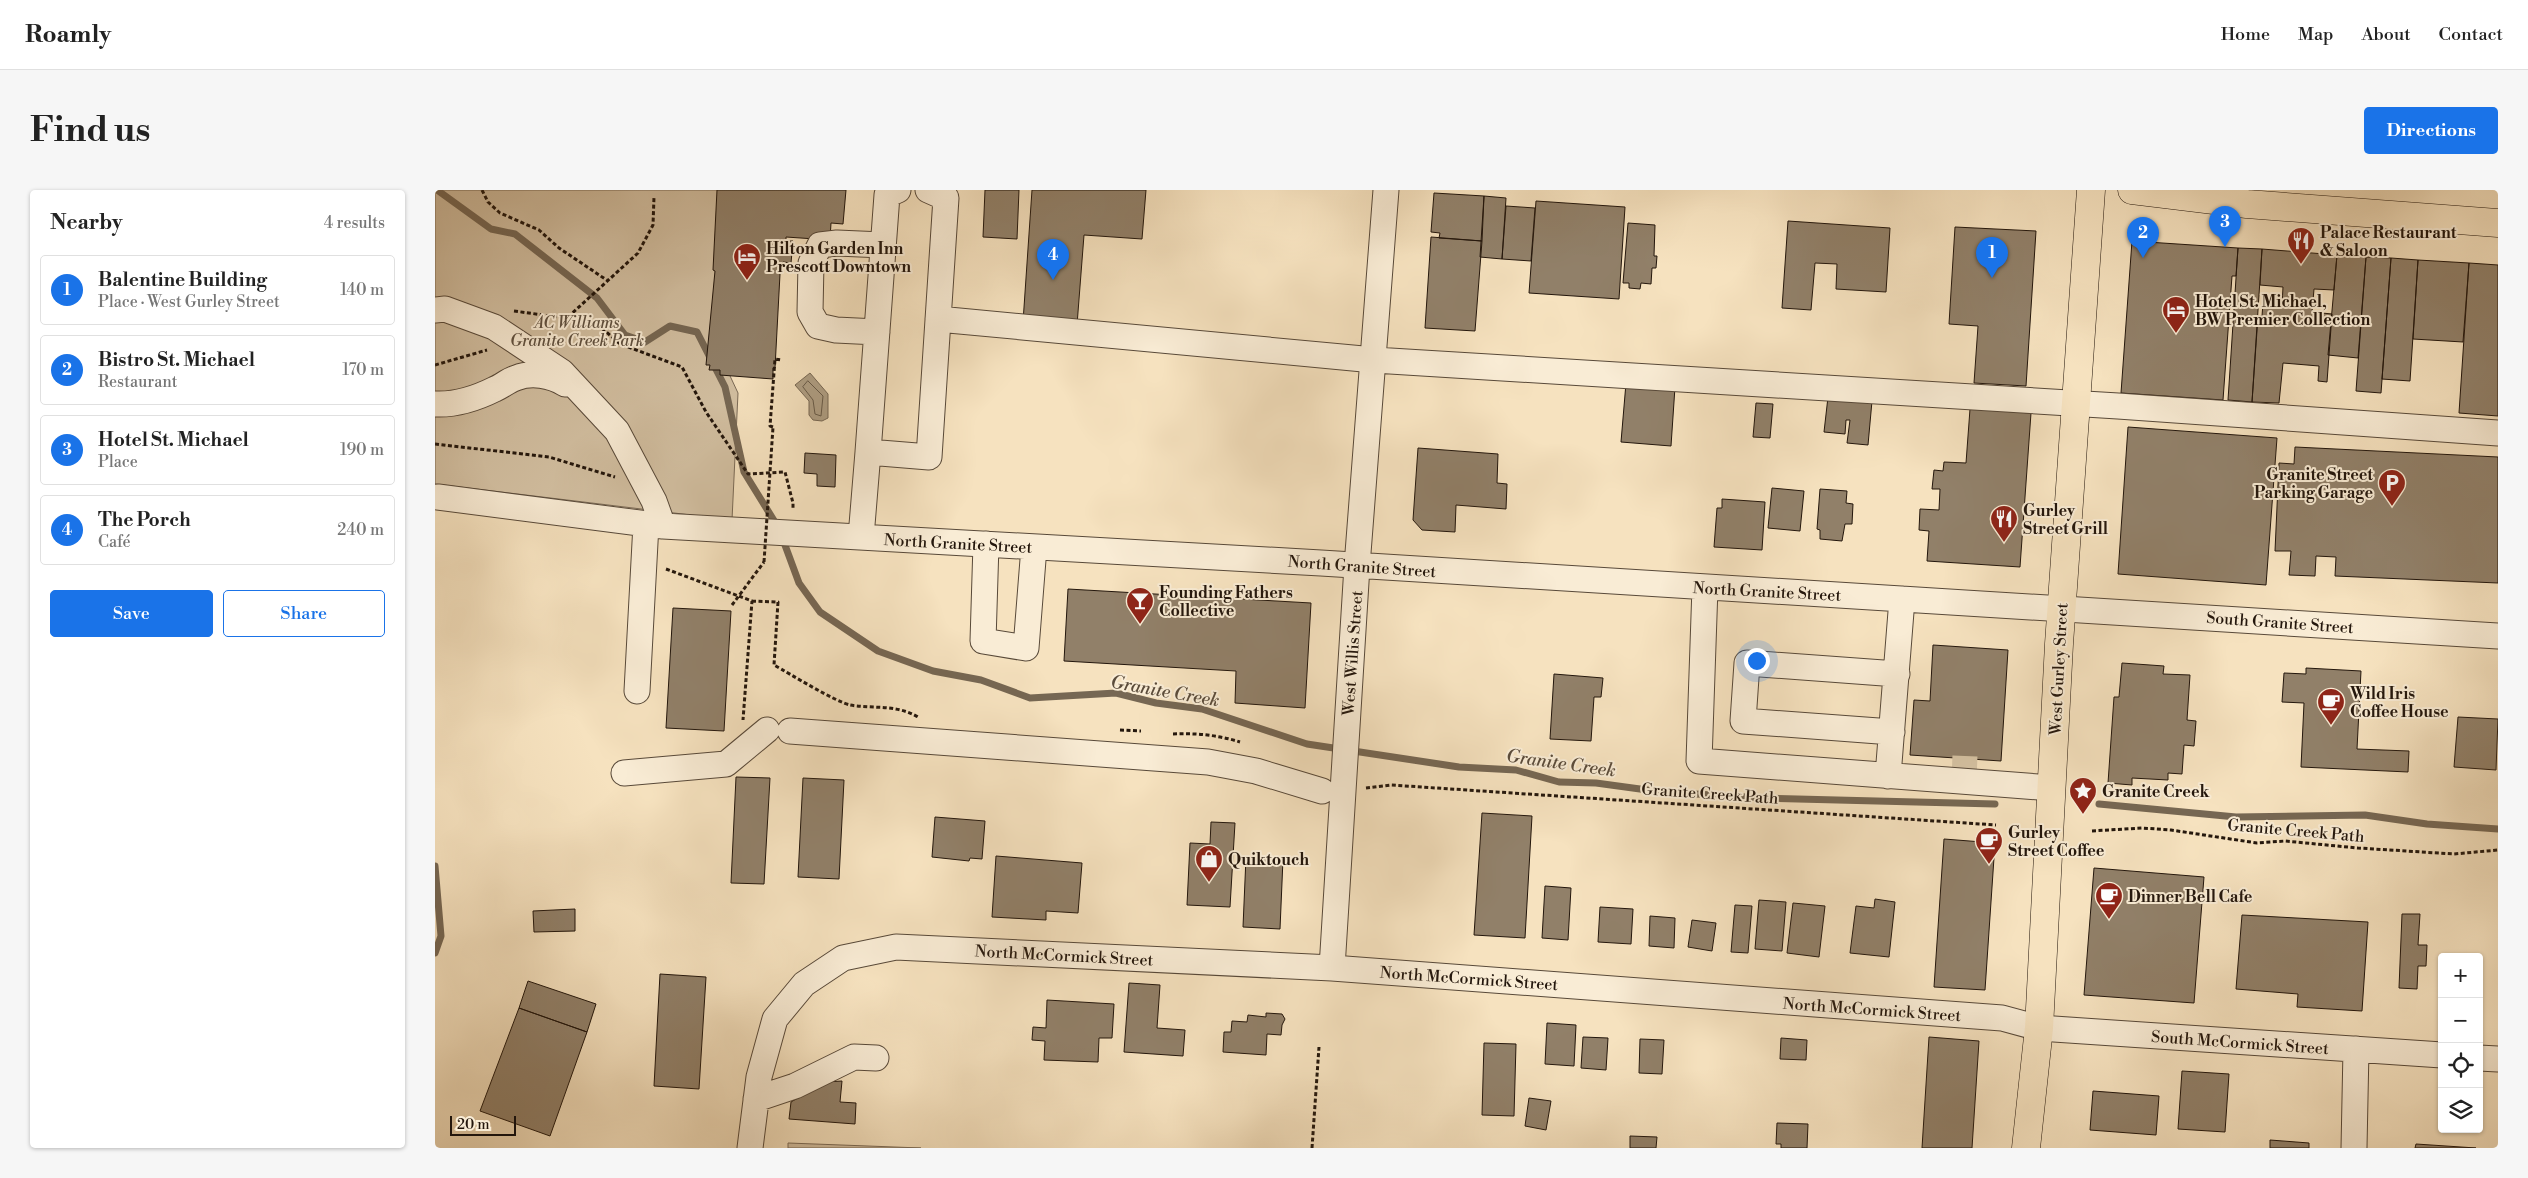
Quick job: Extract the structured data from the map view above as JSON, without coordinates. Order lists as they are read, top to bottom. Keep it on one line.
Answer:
{"streets":{"main road":["West Gurley Street"],"street":["North Granite Street","South Granite Street","West Willis Street","North McCormick Street","South McCormick Street"],"path":["Granite Creek Path"]},"crossings":[["North Granite Street","South Granite Street"],["North Granite Street","West Willis Street"],["North Granite Street","West Gurley Street"],["South Granite Street","West Gurley Street"],["West Willis Street","Granite Creek Path"],["West Willis Street","North McCormick Street"],["West Gurley Street","North McCormick Street"],["West Gurley Street","South McCormick Street"],["North McCormick Street","South McCormick Street"]],"water":["Granite Creek"],"parks":["AC Williams Granite Creek Park"],"places":{"restaurant":["Palace Restaurant & Saloon","Gurley Street Grill"],"hotel":["Hilton Garden Inn Prescott Downtown","Hotel St. Michael, BW Premier Collection"],"parking":["Granite Street Parking Garage"],"bar":["Founding Fathers Collective"],"cafe":["Wild Iris Coffee House","Gurley Street Coffee","Dinner Bell Cafe"],"place":["Granite Creek"],"shop":["Quiktouch"]},"scale_bar":"20 m","page":{"header":"Roamly","nav":["Home","Map","About","Contact"],"buttons":["Directions",["Save","Share"]],"title":"Find us","heading":["Nearby","4 results"],"pins":["3","2","1","4"],"list":[{"mark":"1","name":"Balentine Building","note":"Place · West Gurley Street","value":"140 m"},{"mark":"2","name":"Bistro St. Michael","note":"Restaurant","value":"170 m"},{"mark":"3","name":"Hotel St. Michael","note":"Place","value":"190 m"},{"mark":"4","name":"The Porch","note":"Café","value":"240 m"}],"map_buttons":["+","−"],"scale":"20 m"}}
